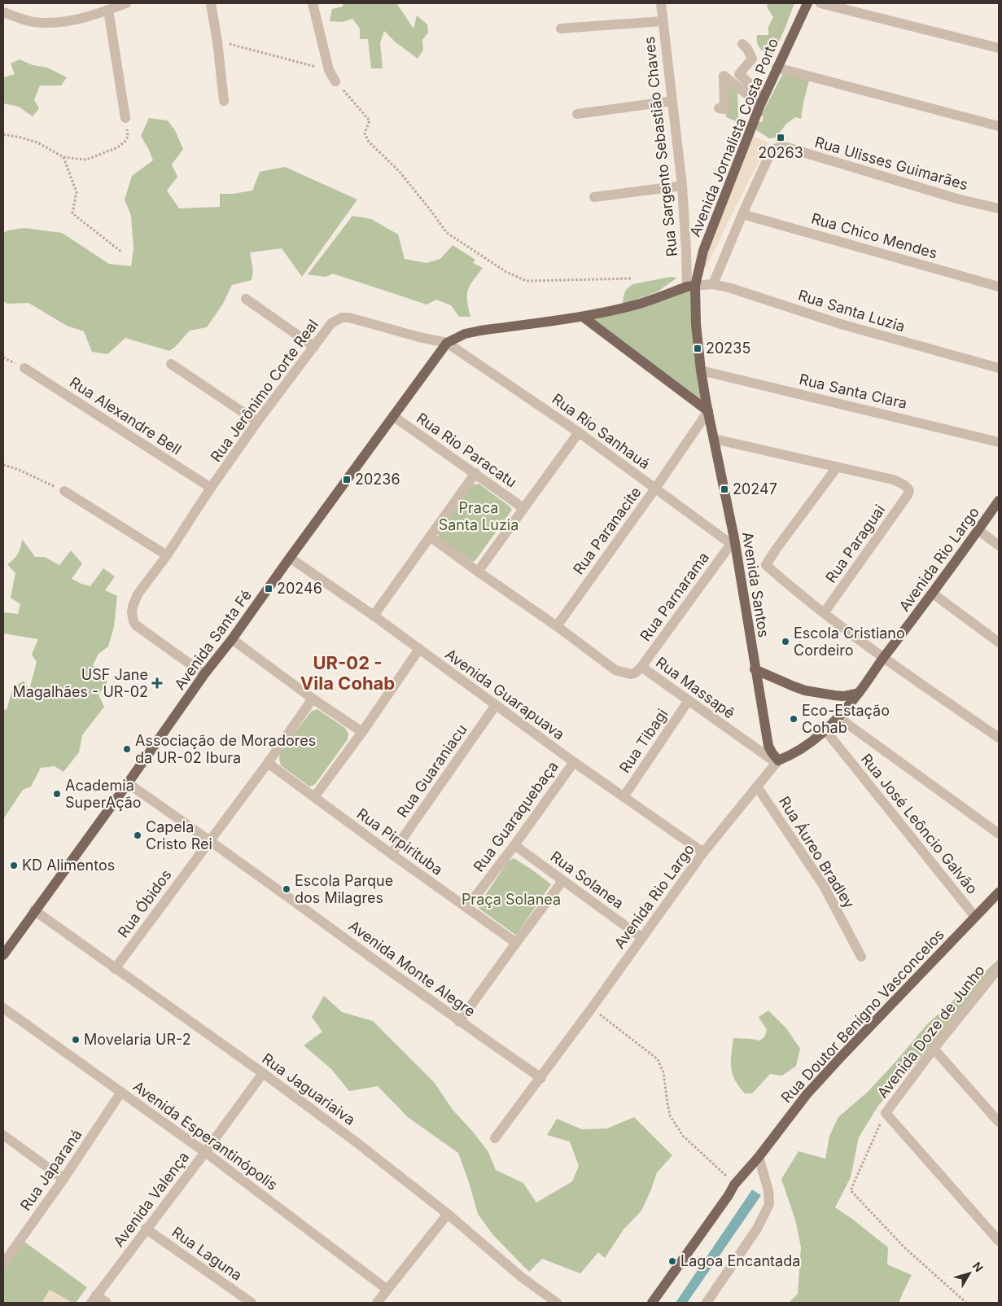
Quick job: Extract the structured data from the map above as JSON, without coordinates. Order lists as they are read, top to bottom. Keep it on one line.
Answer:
{"streets":{"main road":["Avenida Jornalista Costa Porto","Avenida Rio Largo","Avenida Santos","Avenida Santa Fé","Rua Doutor Benígno Vasconcelos"],"street":["Rua Sargento Sebastião Chaves","Rua Ulisses Guimarães","Rua Chico Mendes","Rua Santa Luzia","Rua Jerônimo Corte Real","Rua Santa Clara","Rua Alexandre Bell","Rua Rio Sanhauá","Rua Rio Paracatu","Rua Paranacite","Rua Paraguai","Rua Parnarama","Rua Massapê","Avenida Guarapuava","Rua Tibagi","Rua Guaraniacu","Rua Guaraquebaça","Rua José Leôncio Galvão","Rua Pirpirituba","Rua Áureo Bradley","Rua Solanea","Rua Óbidos","Avenida Monte Alegre","Avenida Doze de Junho","Rua Jaguariaiva","Avenida Esperantinópolis","Rua Japaraná","Avenida Valença","Rua Laguna"]},"crossings":[["Avenida Jornalista Costa Porto","Rua Sargento Sebastião Chaves"],["Avenida Jornalista Costa Porto","Rua Santa Luzia"],["Avenida Jornalista Costa Porto","Avenida Santos"],["Rua Sargento Sebastião Chaves","Rua Santa Luzia"],["Rua Sargento Sebastião Chaves","Avenida Santos"],["Rua Ulisses Guimarães","Rua Chico Mendes"],["Rua Santa Luzia","Avenida Santos"],["Rua Jerônimo Corte Real","Rua Alexandre Bell"],["Rua Jerônimo Corte Real","Rua Rio Sanhauá"],["Rua Jerônimo Corte Real","Avenida Santa Fé"],["Rua Santa Clara","Avenida Santos"],["Rua Rio Sanhauá","Rua Paranacite"],["Rua Rio Sanhauá","Avenida Santos"],["Rua Rio Sanhauá","Rua Parnarama"],["Rua Rio Sanhauá","Avenida Santa Fé"],["Rua Rio Paracatu","Avenida Santa Fé"],["Rua Paranacite","Avenida Santos"],["Rua Paranacite","Rua Massapê"],["Avenida Rio Largo","Avenida Santos"],["Avenida Rio Largo","Rua Massapê"],["Avenida Rio Largo","Avenida Guarapuava"],["Avenida Rio Largo","Rua José Leôncio Galvão"],["Avenida Rio Largo","Rua Áureo Bradley"],["Avenida Rio Largo","Rua Solanea"],["Avenida Rio Largo","Avenida Monte Alegre"],["Avenida Santos","Rua Parnarama"],["Avenida Santos","Rua Massapê"],["Rua Parnarama","Rua Massapê"],["Avenida Santa Fé","Avenida Guarapuava"],["Avenida Santa Fé","Avenida Monte Alegre"],["Avenida Santa Fé","Rua Jaguariaiva"],["Rua Massapê","Rua Tibagi"],["Avenida Guarapuava","Rua Tibagi"],["Avenida Guarapuava","Rua Guaraniacu"],["Avenida Guarapuava","Rua Guaraquebaça"],["Rua Guaraniacu","Rua Pirpirituba"],["Rua Guaraquebaça","Rua Pirpirituba"],["Rua Guaraquebaça","Rua Solanea"],["Rua José Leôncio Galvão","Rua Doutor Benígno Vasconcelos"],["Rua Pirpirituba","Rua Óbidos"],["Rua Óbidos","Avenida Monte Alegre"],["Rua Óbidos","Rua Jaguariaiva"],["Rua Jaguariaiva","Avenida Valença"],["Avenida Esperantinópolis","Rua Japaraná"],["Avenida Esperantinópolis","Avenida Valença"],["Avenida Valença","Rua Laguna"]],"districts":["UR-02 - Vila Cohab"],"parks":["Praca Santa Luzia","Praça Solanea"],"places":{"transit":["20263","20235","20236","20247","20246"],"other":["Escola Cristiano Cordeiro","Eco-Estação Cohab","Associação de Moradores da UR-02 Ibura","Academia SuperAção","Capela Cristo Rei","KD Alimentos","Escola Parque dos Milagres","Movelaria UR-2","Lagoa Encantada"],"health":["USF Jane Magalhães - UR-02"]},"north":"top right"}
